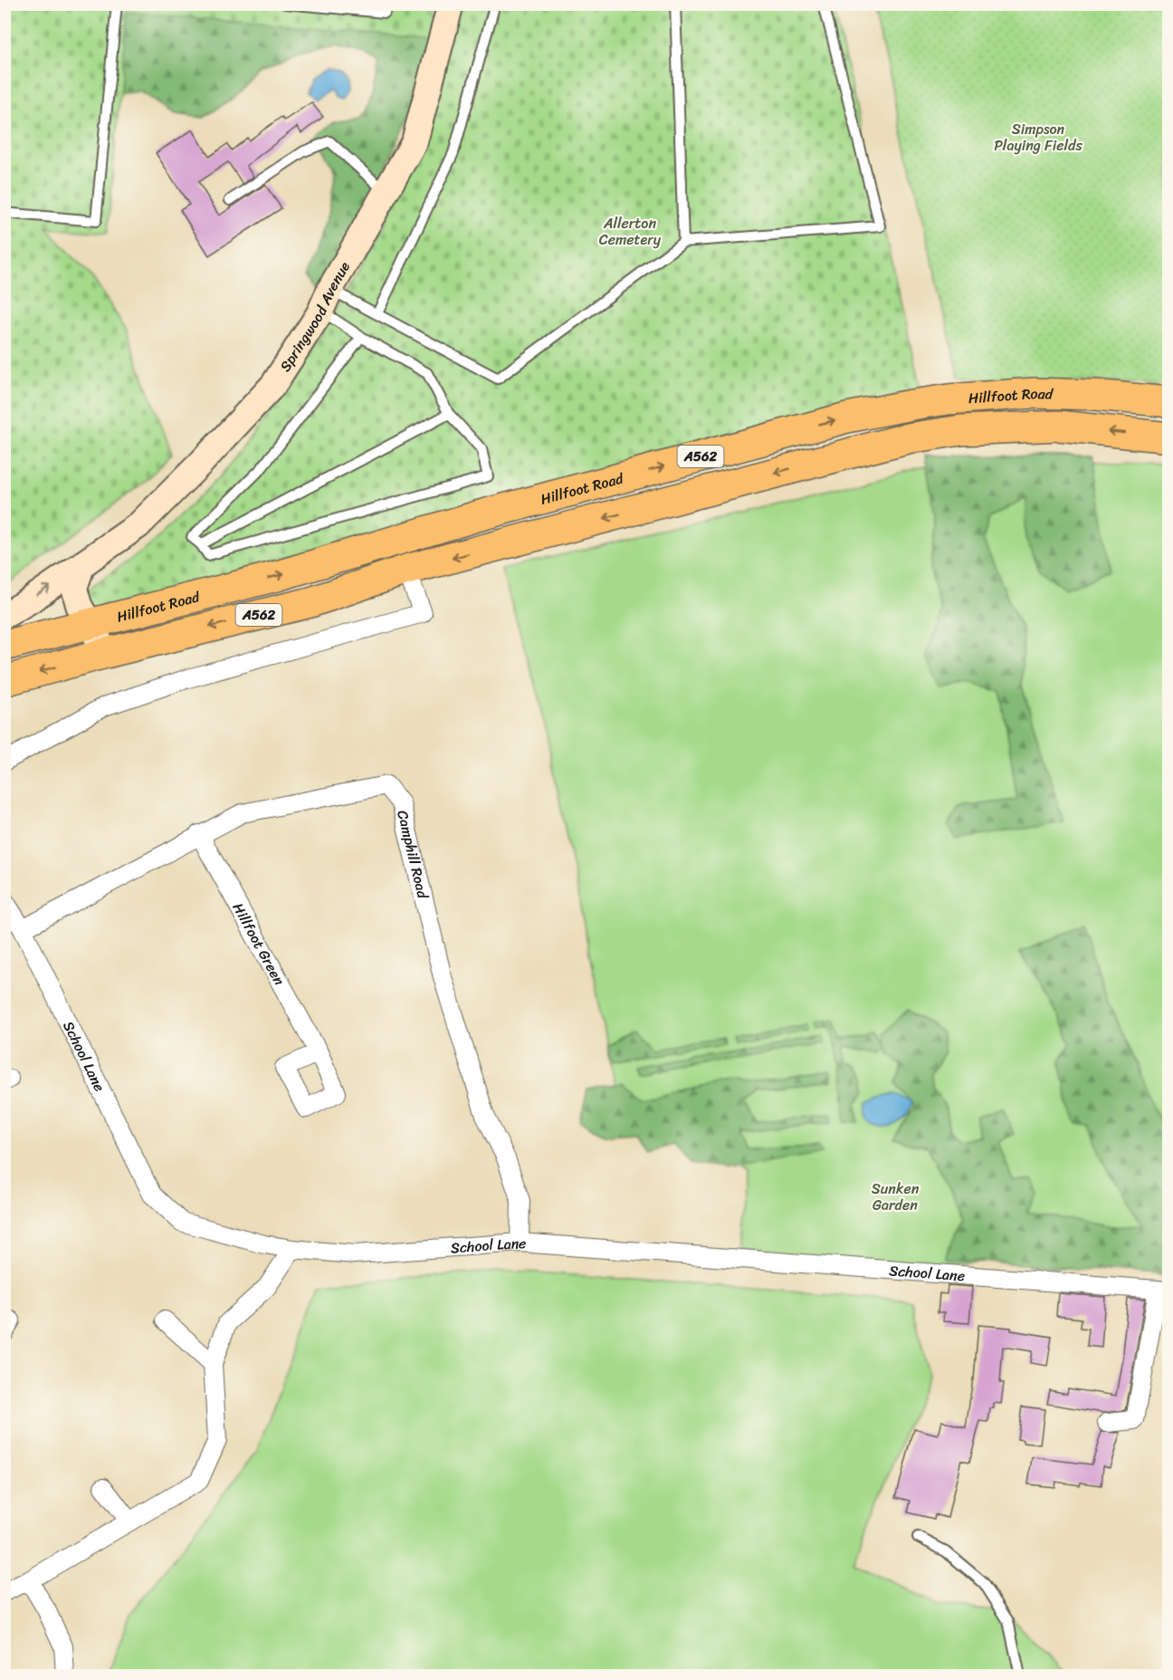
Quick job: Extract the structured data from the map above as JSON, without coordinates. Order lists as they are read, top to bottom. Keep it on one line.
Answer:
{"streets":{"highway":["Hillfoot Road","A562"],"street":["Springwood Avenue","Camphill Road","Hillfoot Green","School Lane"]},"crossings":[["Camphill Road","Hillfoot Green"],["Camphill Road","School Lane"]],"parks":["Simpson Playing Fields","Allerton Cemetery","Sunken Garden"]}
